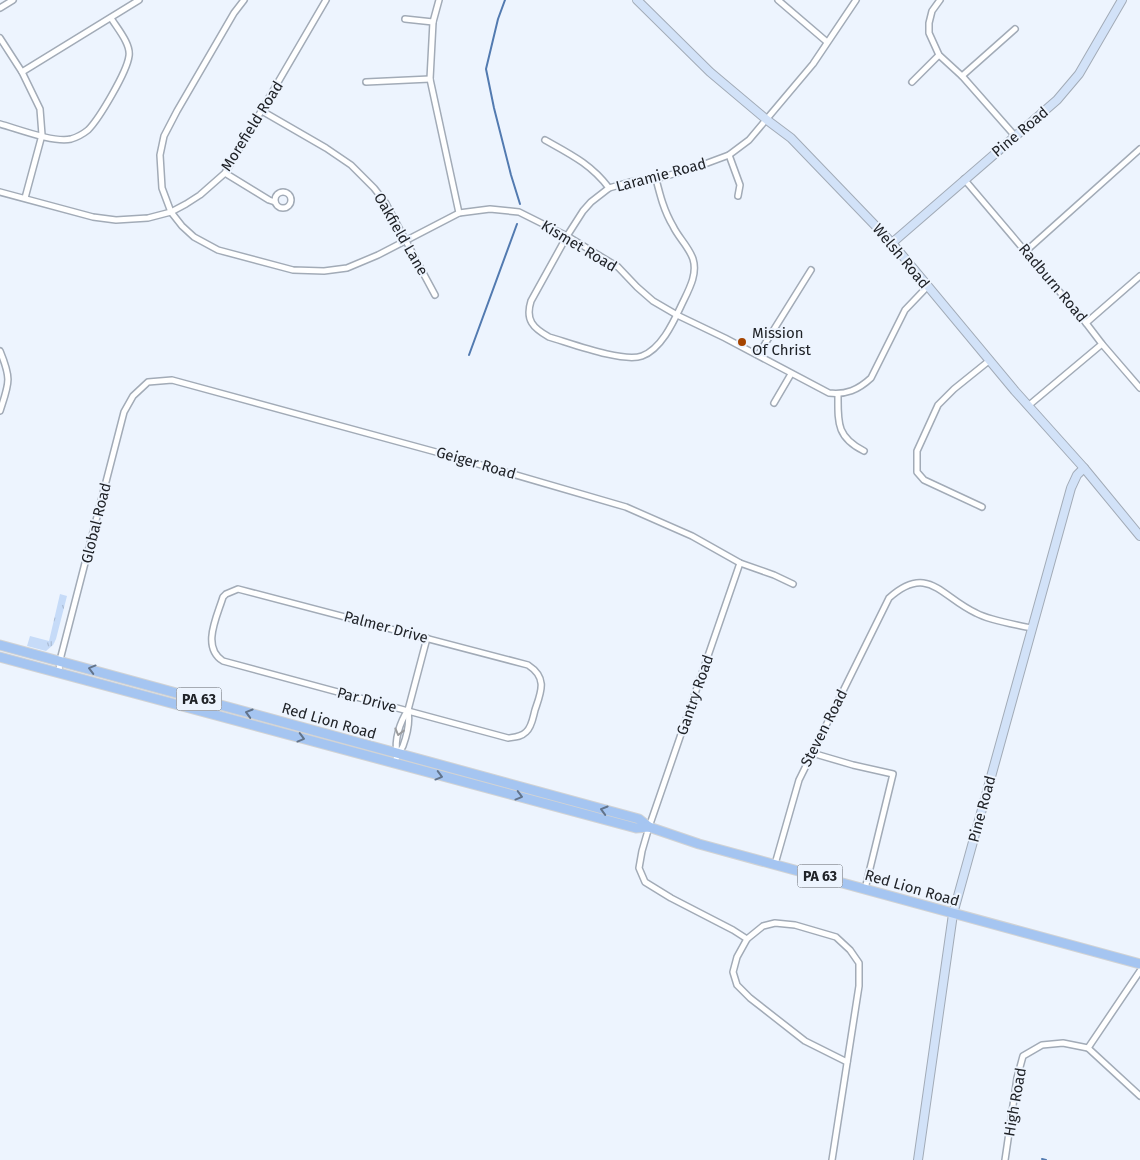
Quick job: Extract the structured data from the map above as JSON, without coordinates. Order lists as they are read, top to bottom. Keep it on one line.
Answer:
{"streets":{"main road":["PA 63","Red Lion Road"],"street":["Morefield Road","Pine Road","Laramie Road","Oakfield Lane","Kismet Road","Welsh Road","Radburn Road","Geiger Road","Global Road","Palmer Drive","Gantry Road","Par Drive","Steven Road","High Road"]},"crossings":[["Morefield Road","Oakfield Lane"],["Morefield Road","Kismet Road"],["Pine Road","Welsh Road"],["Pine Road","Radburn Road"],["Pine Road","Red Lion Road"],["Pine Road","Steven Road"],["Laramie Road","Kismet Road"],["Laramie Road","Welsh Road"],["Oakfield Lane","Kismet Road"],["Geiger Road","Global Road"],["Geiger Road","Gantry Road"],["Global Road","Red Lion Road"],["Palmer Drive","Par Drive"],["Gantry Road","Red Lion Road"],["Red Lion Road","Steven Road"]],"places":["Mission Of Christ"]}
